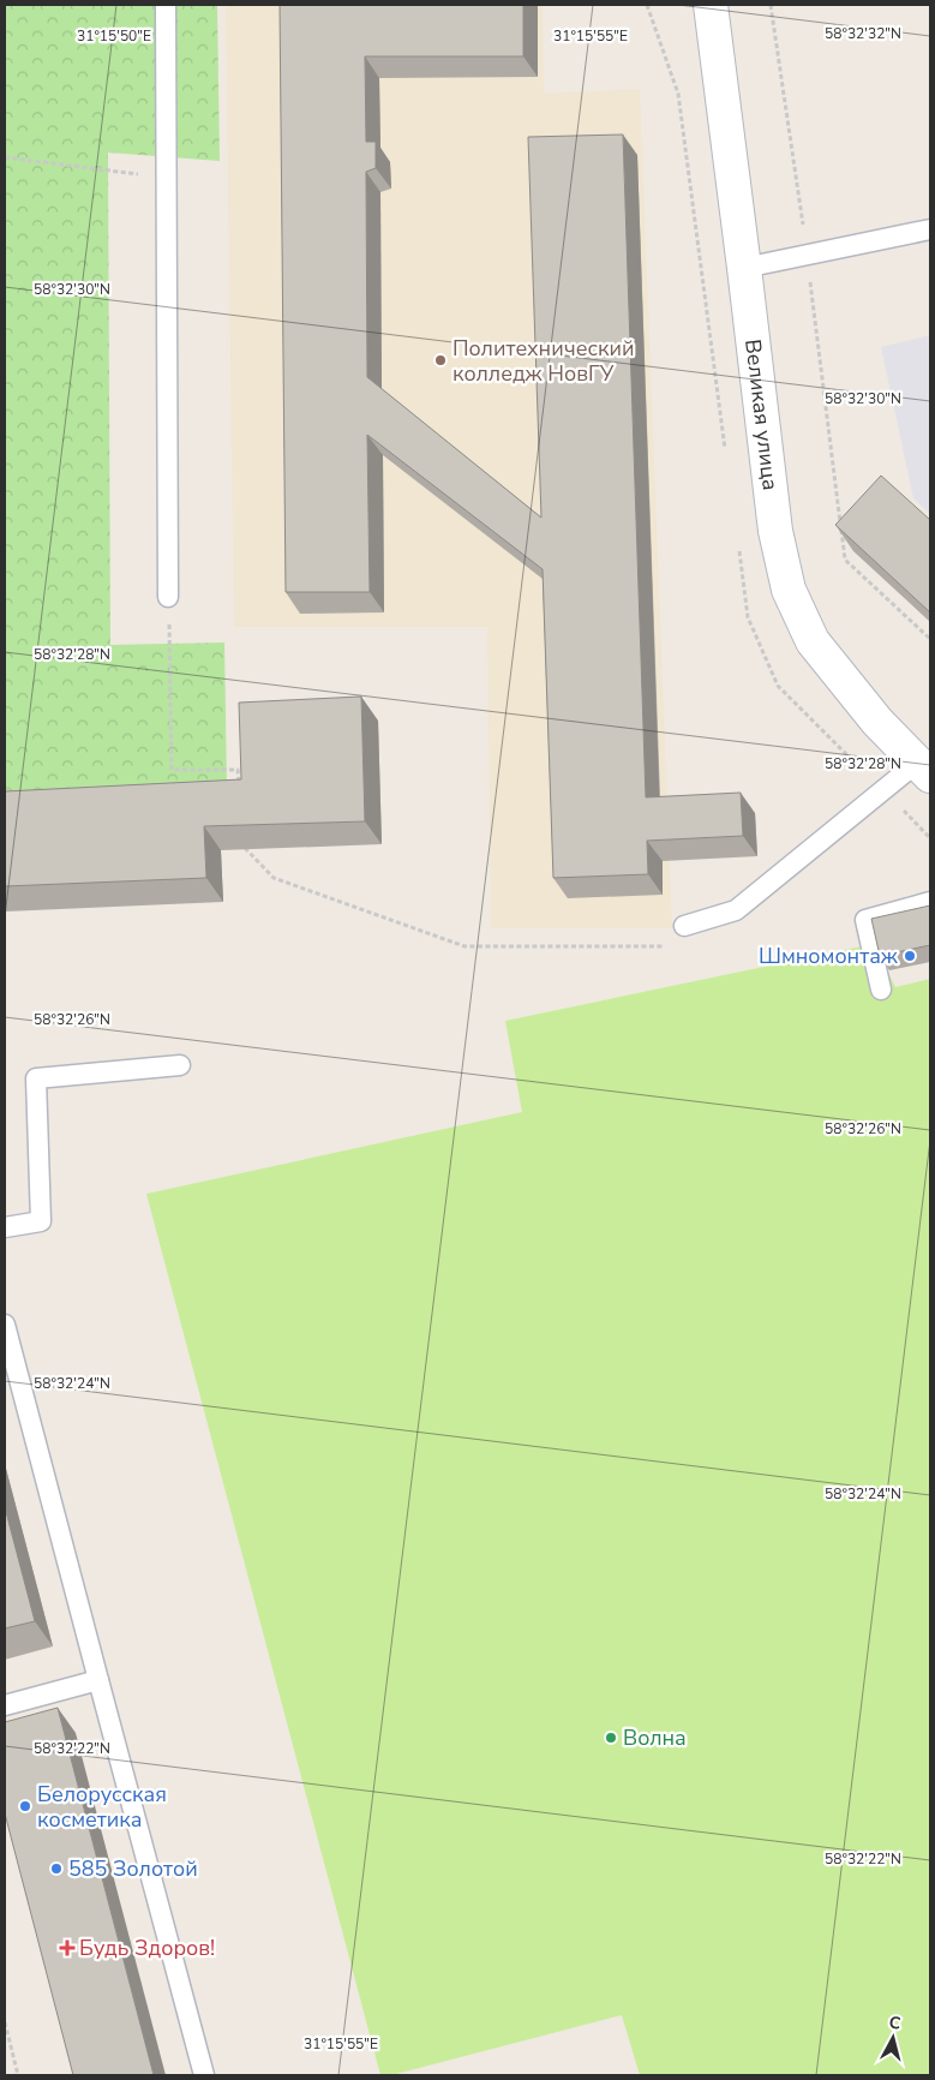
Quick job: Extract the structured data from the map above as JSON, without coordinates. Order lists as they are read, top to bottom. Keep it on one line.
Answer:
{"streets":{"main road":["Великая улица"]},"places":{"other":["Политехнический колледж НовГУ","Шмномонтаж","Волна","Белорусская косметика","585 Золотой"],"health":["Будь Здоров!"]},"north":"top","coordinates":["58°32'32\"N","31°15'50\"E","31°15'55\"E","58°32'30\"N","58°32'28\"N","58°32'26\"N","58°32'24\"N","58°32'22\"N"]}
